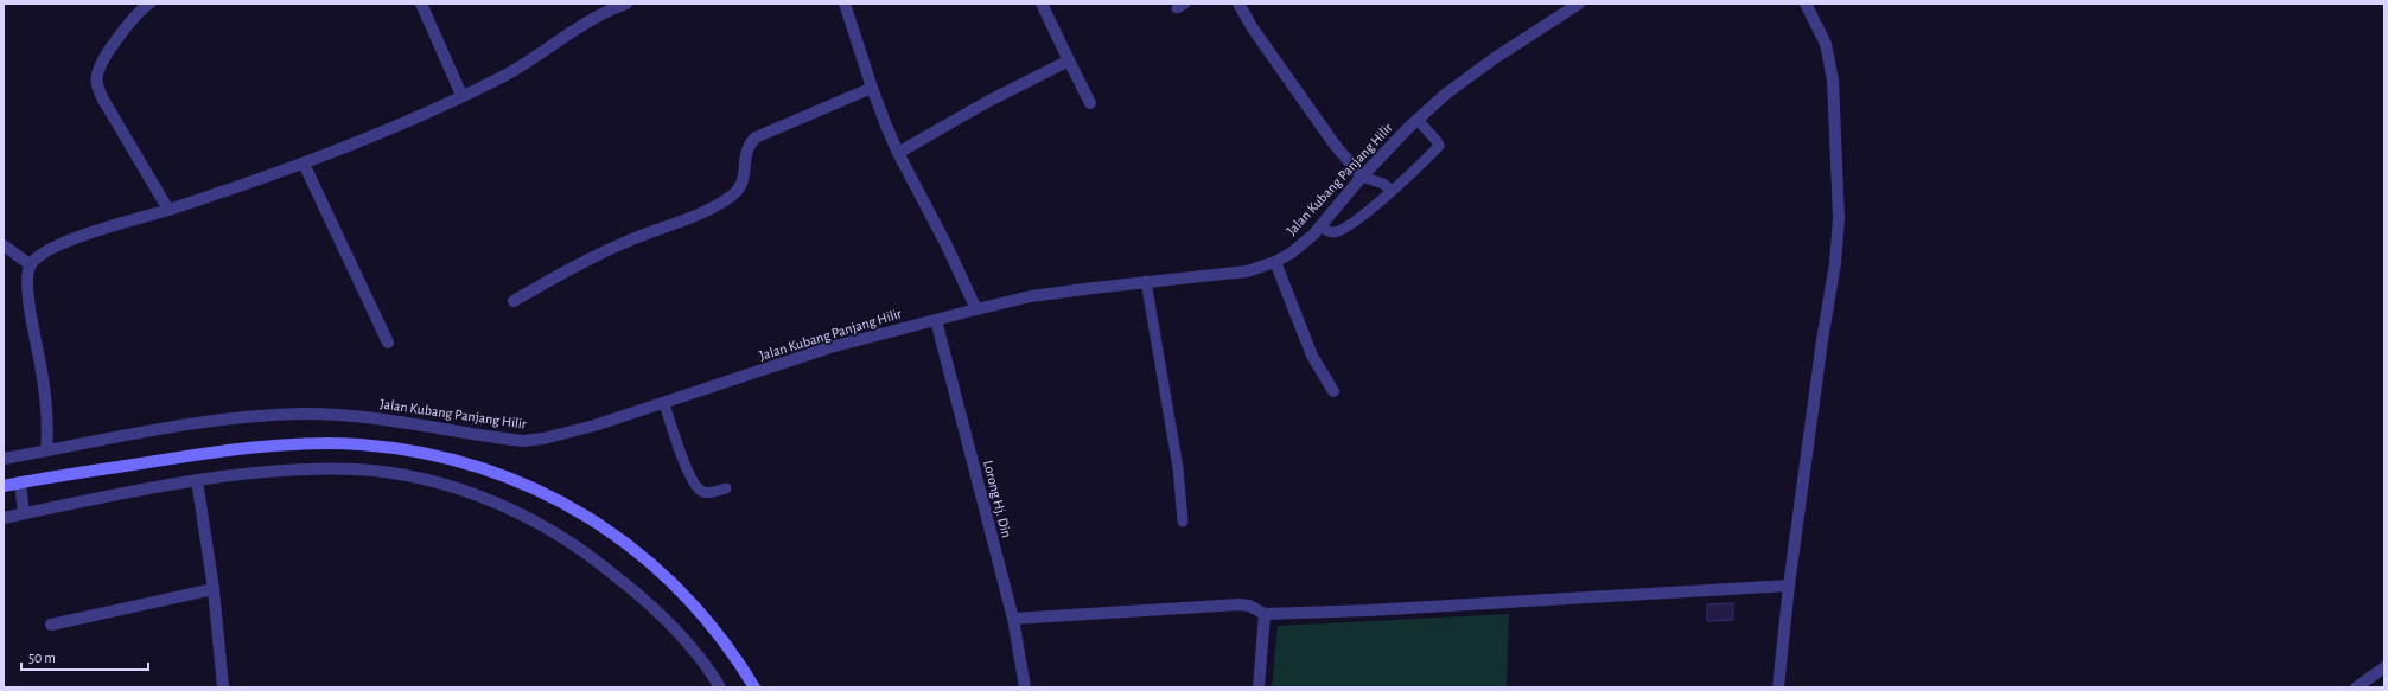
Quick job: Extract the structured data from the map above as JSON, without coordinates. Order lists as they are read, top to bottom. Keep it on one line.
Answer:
{"streets":{"street":["Jalan Kubang Panjang Hilir","Lorong Hj. Din"]},"crossings":[["Jalan Kubang Panjang Hilir","Lorong Hj. Din"]],"scale_bar":"50 m"}
